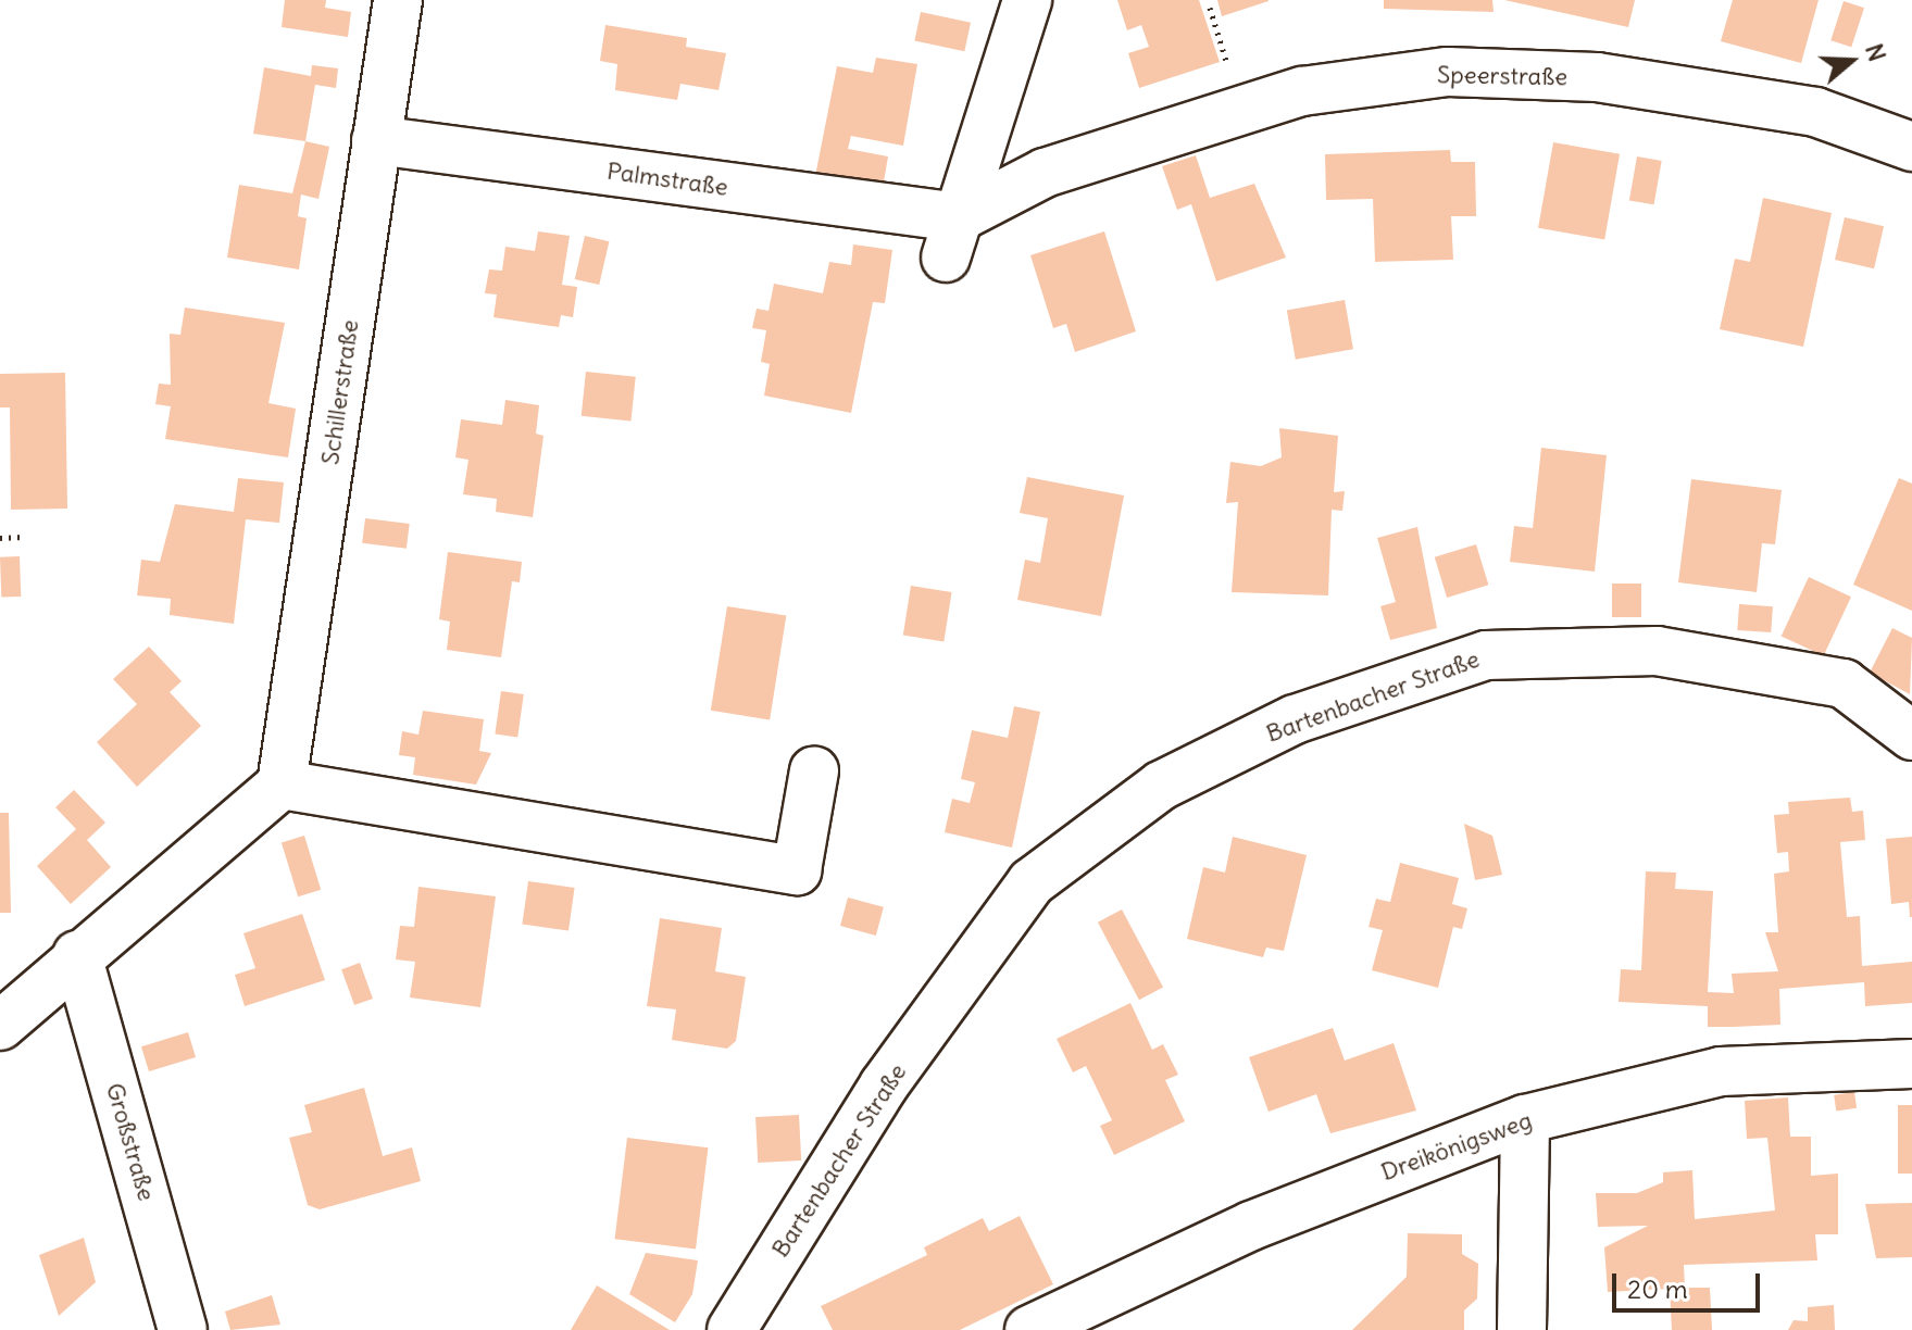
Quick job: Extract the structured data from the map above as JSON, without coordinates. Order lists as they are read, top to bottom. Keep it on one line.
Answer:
{"streets":{"street":["Speerstraße","Palmstraße","Schillerstraße","Bartenbacher Straße","Großstraße","Dreikönigsweg"]},"crossings":[["Speerstraße","Palmstraße"],["Palmstraße","Schillerstraße"]],"scale_bar":"20 m","north":"right"}
